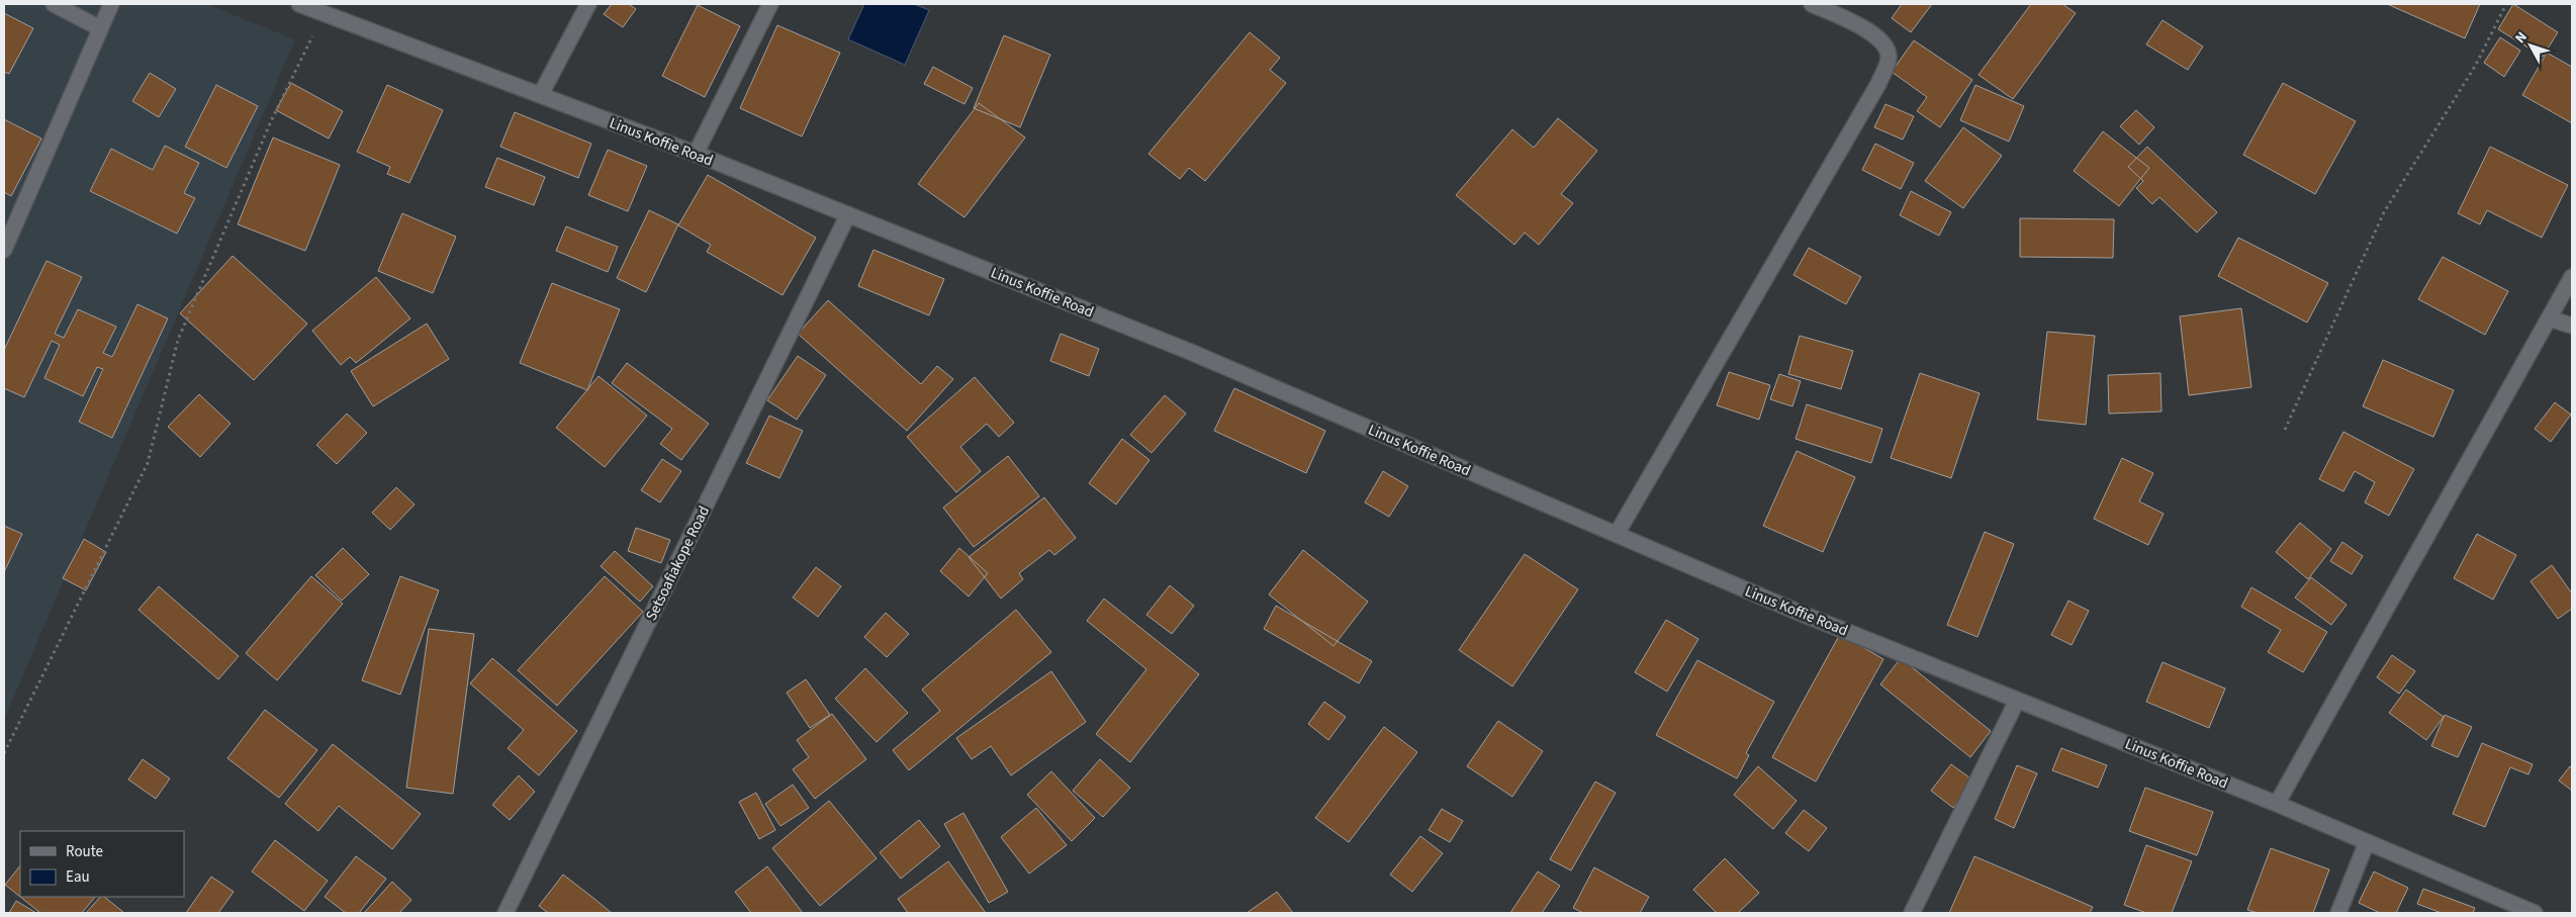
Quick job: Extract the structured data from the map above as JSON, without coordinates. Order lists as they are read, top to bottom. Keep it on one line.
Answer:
{"streets":{"street":["Linus Koffie Road","Setsoafiakope Road"]},"crossings":[["Linus Koffie Road","Setsoafiakope Road"]],"legend":["Route","Eau"],"north":"top left"}
